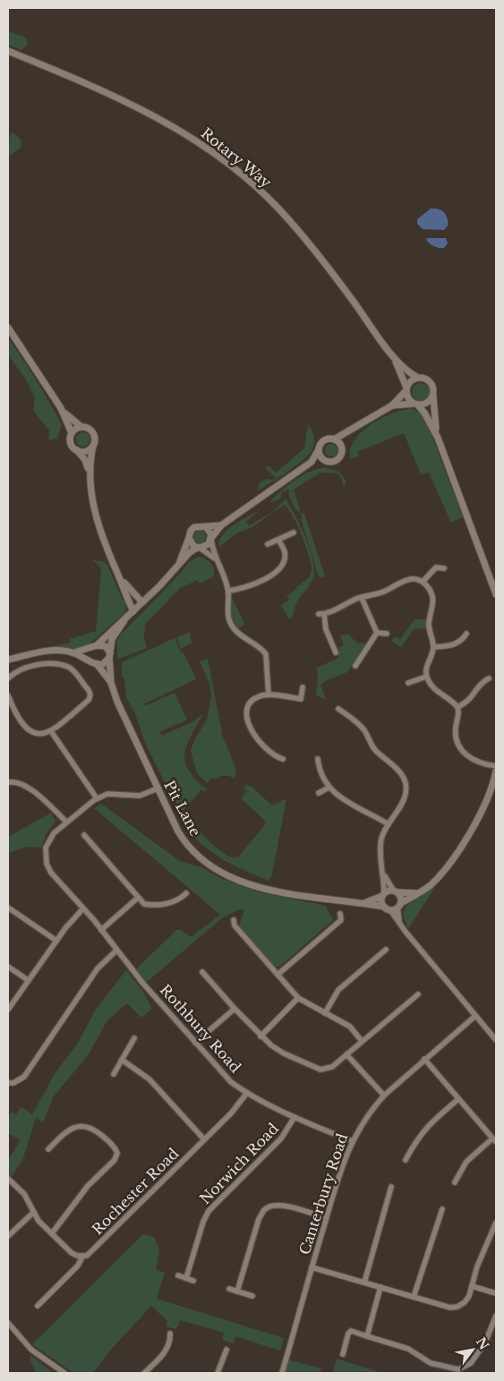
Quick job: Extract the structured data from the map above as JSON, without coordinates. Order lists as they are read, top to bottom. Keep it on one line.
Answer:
{"streets":{"street":["Rotary Way","Pit Lane","Rothbury Road","Norwich Road","Rochester Road","Canterbury Road"]},"crossings":[["Pit Lane","Rothbury Road"],["Rothbury Road","Norwich Road"],["Rothbury Road","Rochester Road"],["Rothbury Road","Canterbury Road"]],"north":"top right"}
